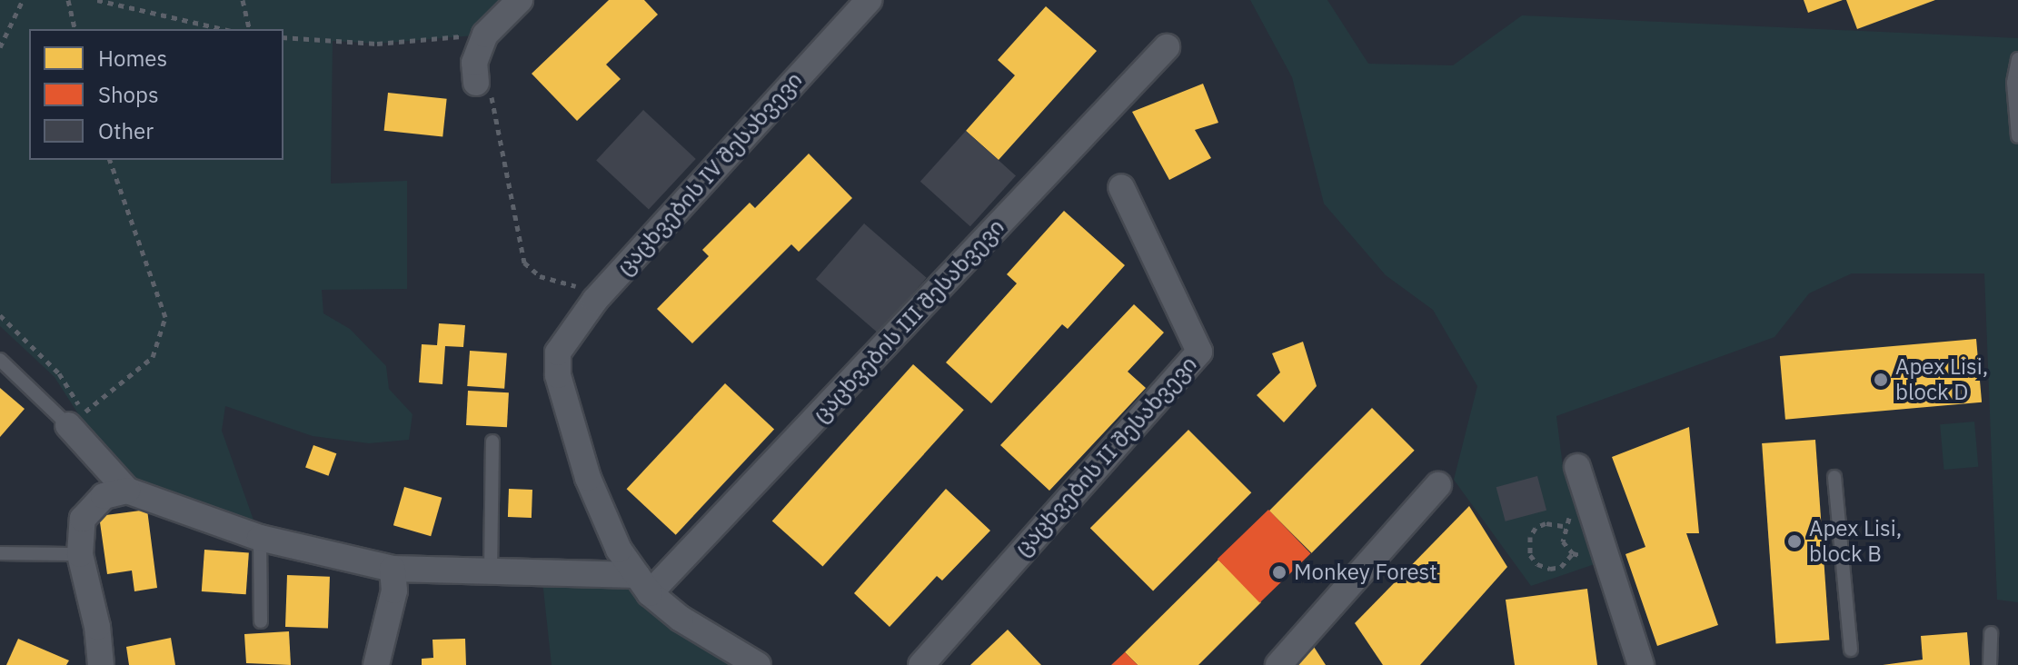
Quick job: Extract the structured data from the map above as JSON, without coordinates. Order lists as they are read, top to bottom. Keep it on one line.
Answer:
{"streets":{"street":["ცაცხვების IV შესახვევი","ცაცხვების III შესახვევი","ცაცხვების II შესახვევი"]},"crossings":[["ცაცხვების IV შესახვევი","ცაცხვების III შესახვევი"]],"places":["Apex Lisi, block D","Apex Lisi, block B","Monkey Forest"],"legend":["Homes","Shops","Other"]}
